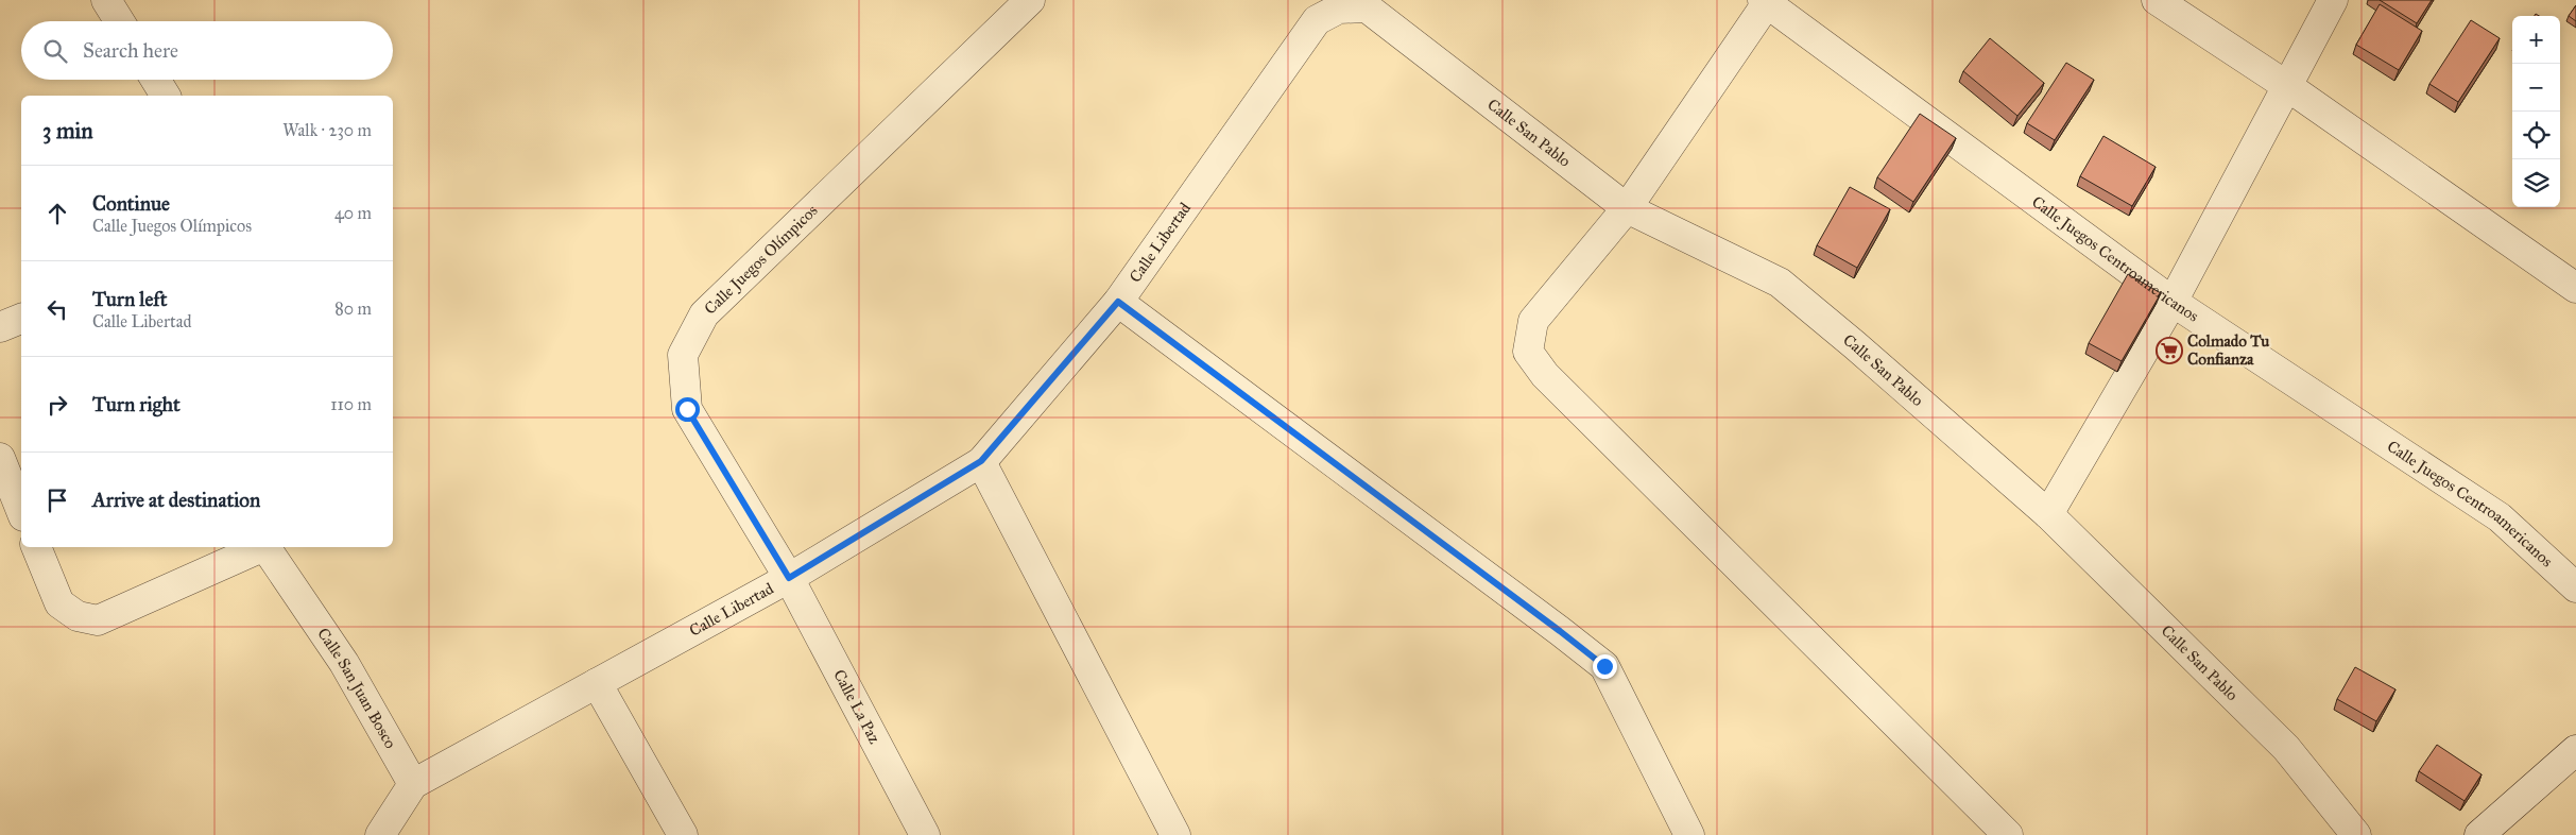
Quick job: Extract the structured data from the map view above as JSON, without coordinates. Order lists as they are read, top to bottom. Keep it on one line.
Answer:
{"streets":{"street":["Calle San Pablo","Calle Libertad","Calle Juegos Centroamericanos","Calle Juegos Olímpicos","Calle San Juan Bosco","Calle La Paz"]},"crossings":[["Calle San Pablo","Calle Libertad"],["Calle Libertad","Calle Juegos Olímpicos"],["Calle Libertad","Calle San Juan Bosco"],["Calle Libertad","Calle La Paz"],["Calle Juegos Olímpicos","Calle La Paz"]],"places":{"supermarket":["Colmado Tu Confianza"]},"page":{"map_buttons":["+","−"],"search":"Search here","heading":["3 min","Walk · 230 m"],"list":[["Continue","Calle Juegos Olímpicos","40 m"],["Turn left","Calle Libertad","80 m"],["Turn right","110 m"],"Arrive at destination"]}}
